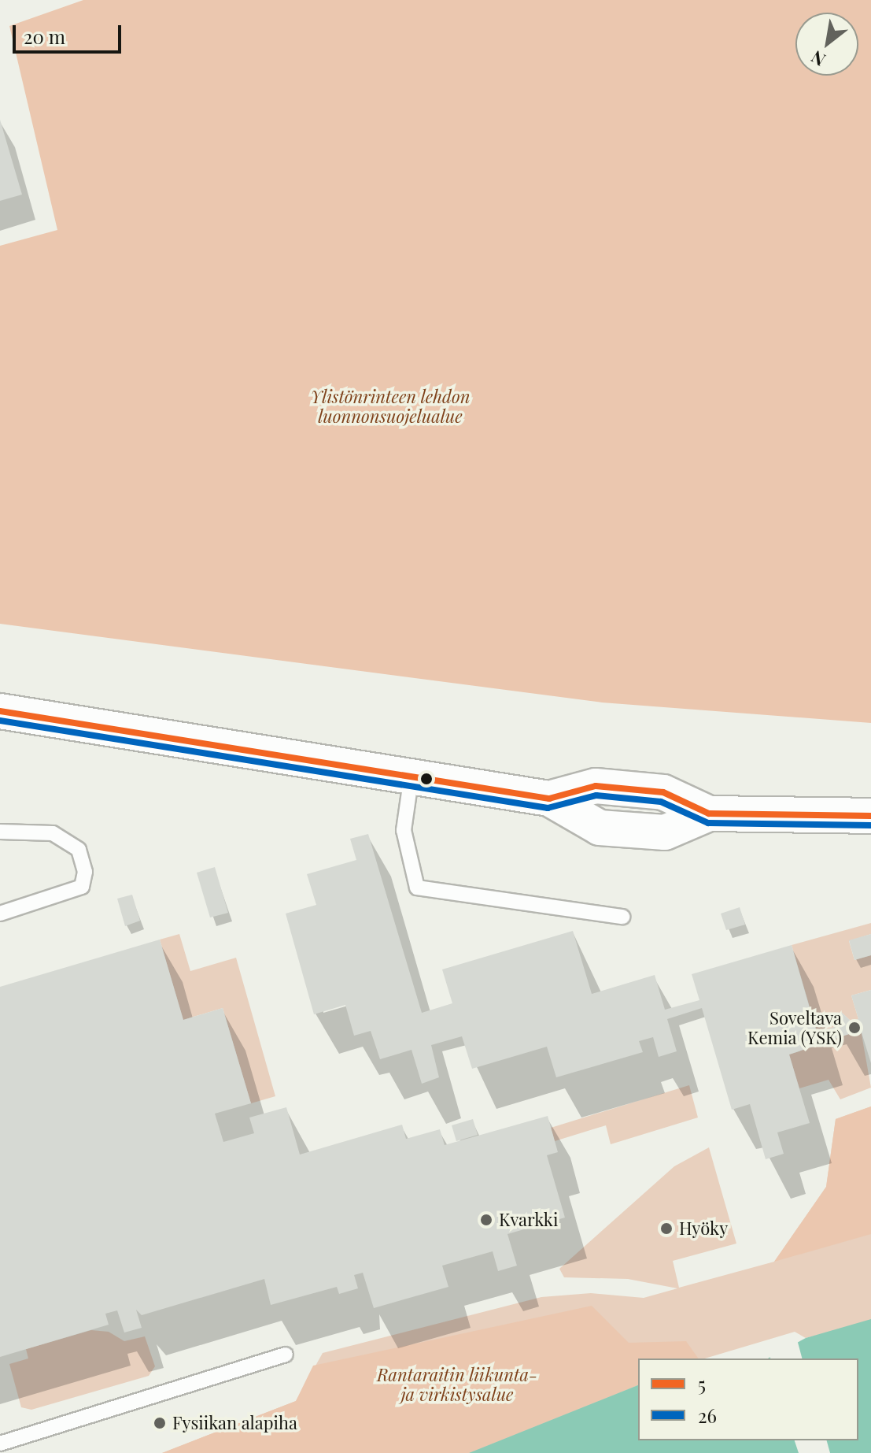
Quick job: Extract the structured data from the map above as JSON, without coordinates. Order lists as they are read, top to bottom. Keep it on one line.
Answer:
{"parks":["Ylistönrinteen lehdon luonnonsuojelualue","Rantaraitin liikunta- ja virkistysalue"],"places":["Soveltava Kemia (YSK)","Kvarkki","Hyöky","Fysiikan alapiha"],"lines":["transit line 5","transit line 26"],"legend":["5","26"],"scale_bar":"20 m","north":"bottom left"}
